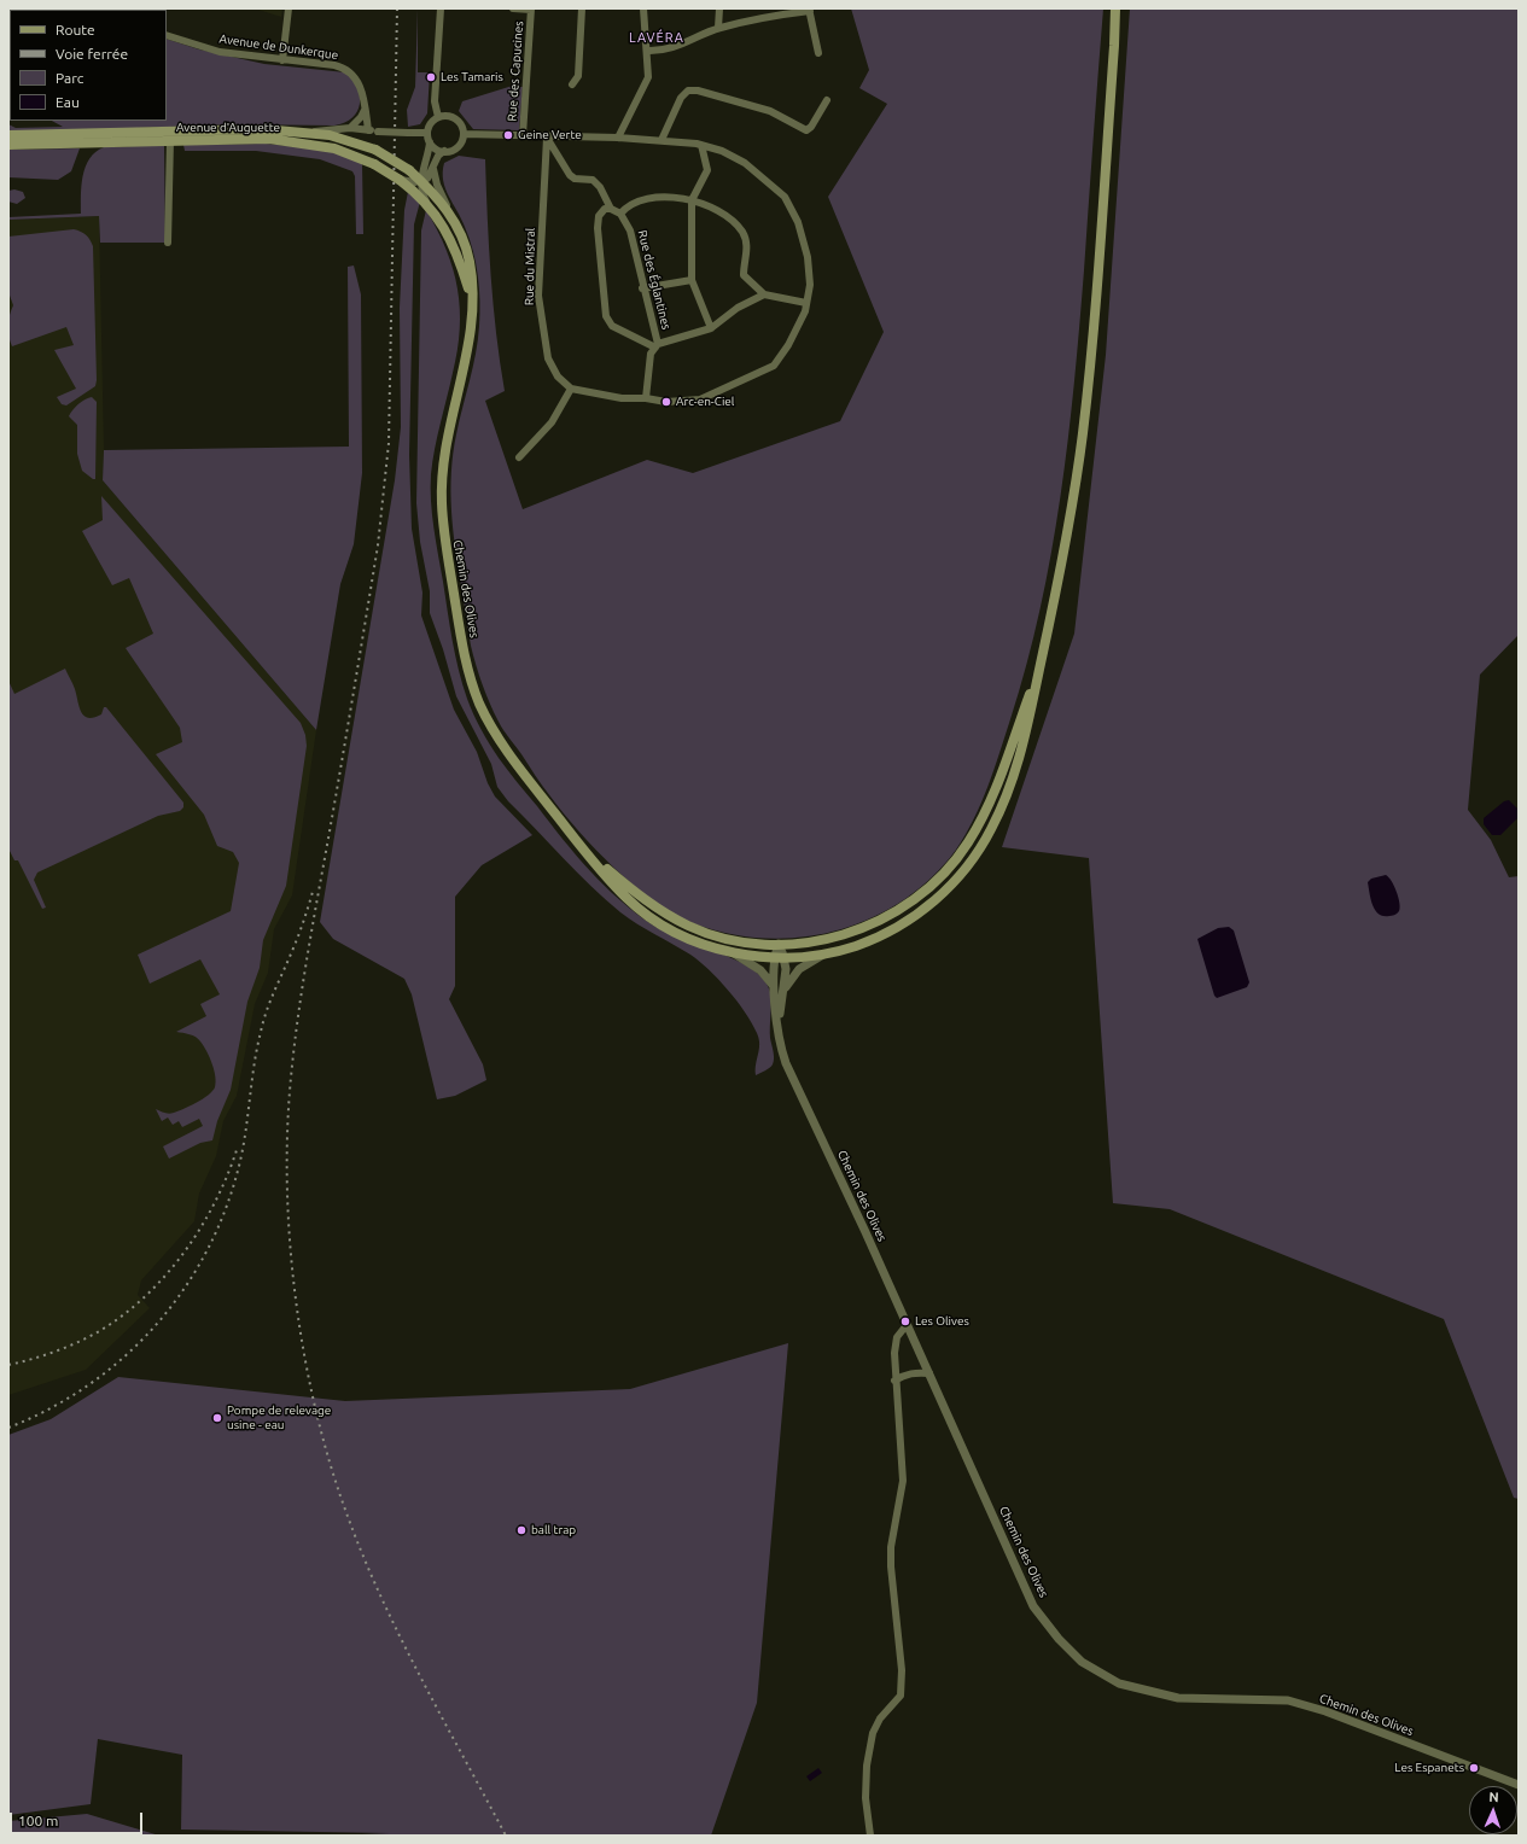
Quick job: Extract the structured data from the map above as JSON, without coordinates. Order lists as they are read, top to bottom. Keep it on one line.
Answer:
{"streets":{"main road":["Avenue d'Auguette","Chemin des Olives"],"street":["Avenue de Dunkerque","Rue des Capucines","Rue du Mistral","Rue des Églantines"]},"crossings":[["Avenue d'Auguette","Chemin des Olives"]],"districts":["LAVÉRA"],"places":["Les Tamaris","Geine Verte","Arc-en-Ciel","Les Olives","Pompe de relevage usine - eau","ball trap","Les Espanets"],"legend":["Route","Voie ferrée","Parc","Eau"],"scale_bar":"100 m","north":"top"}
